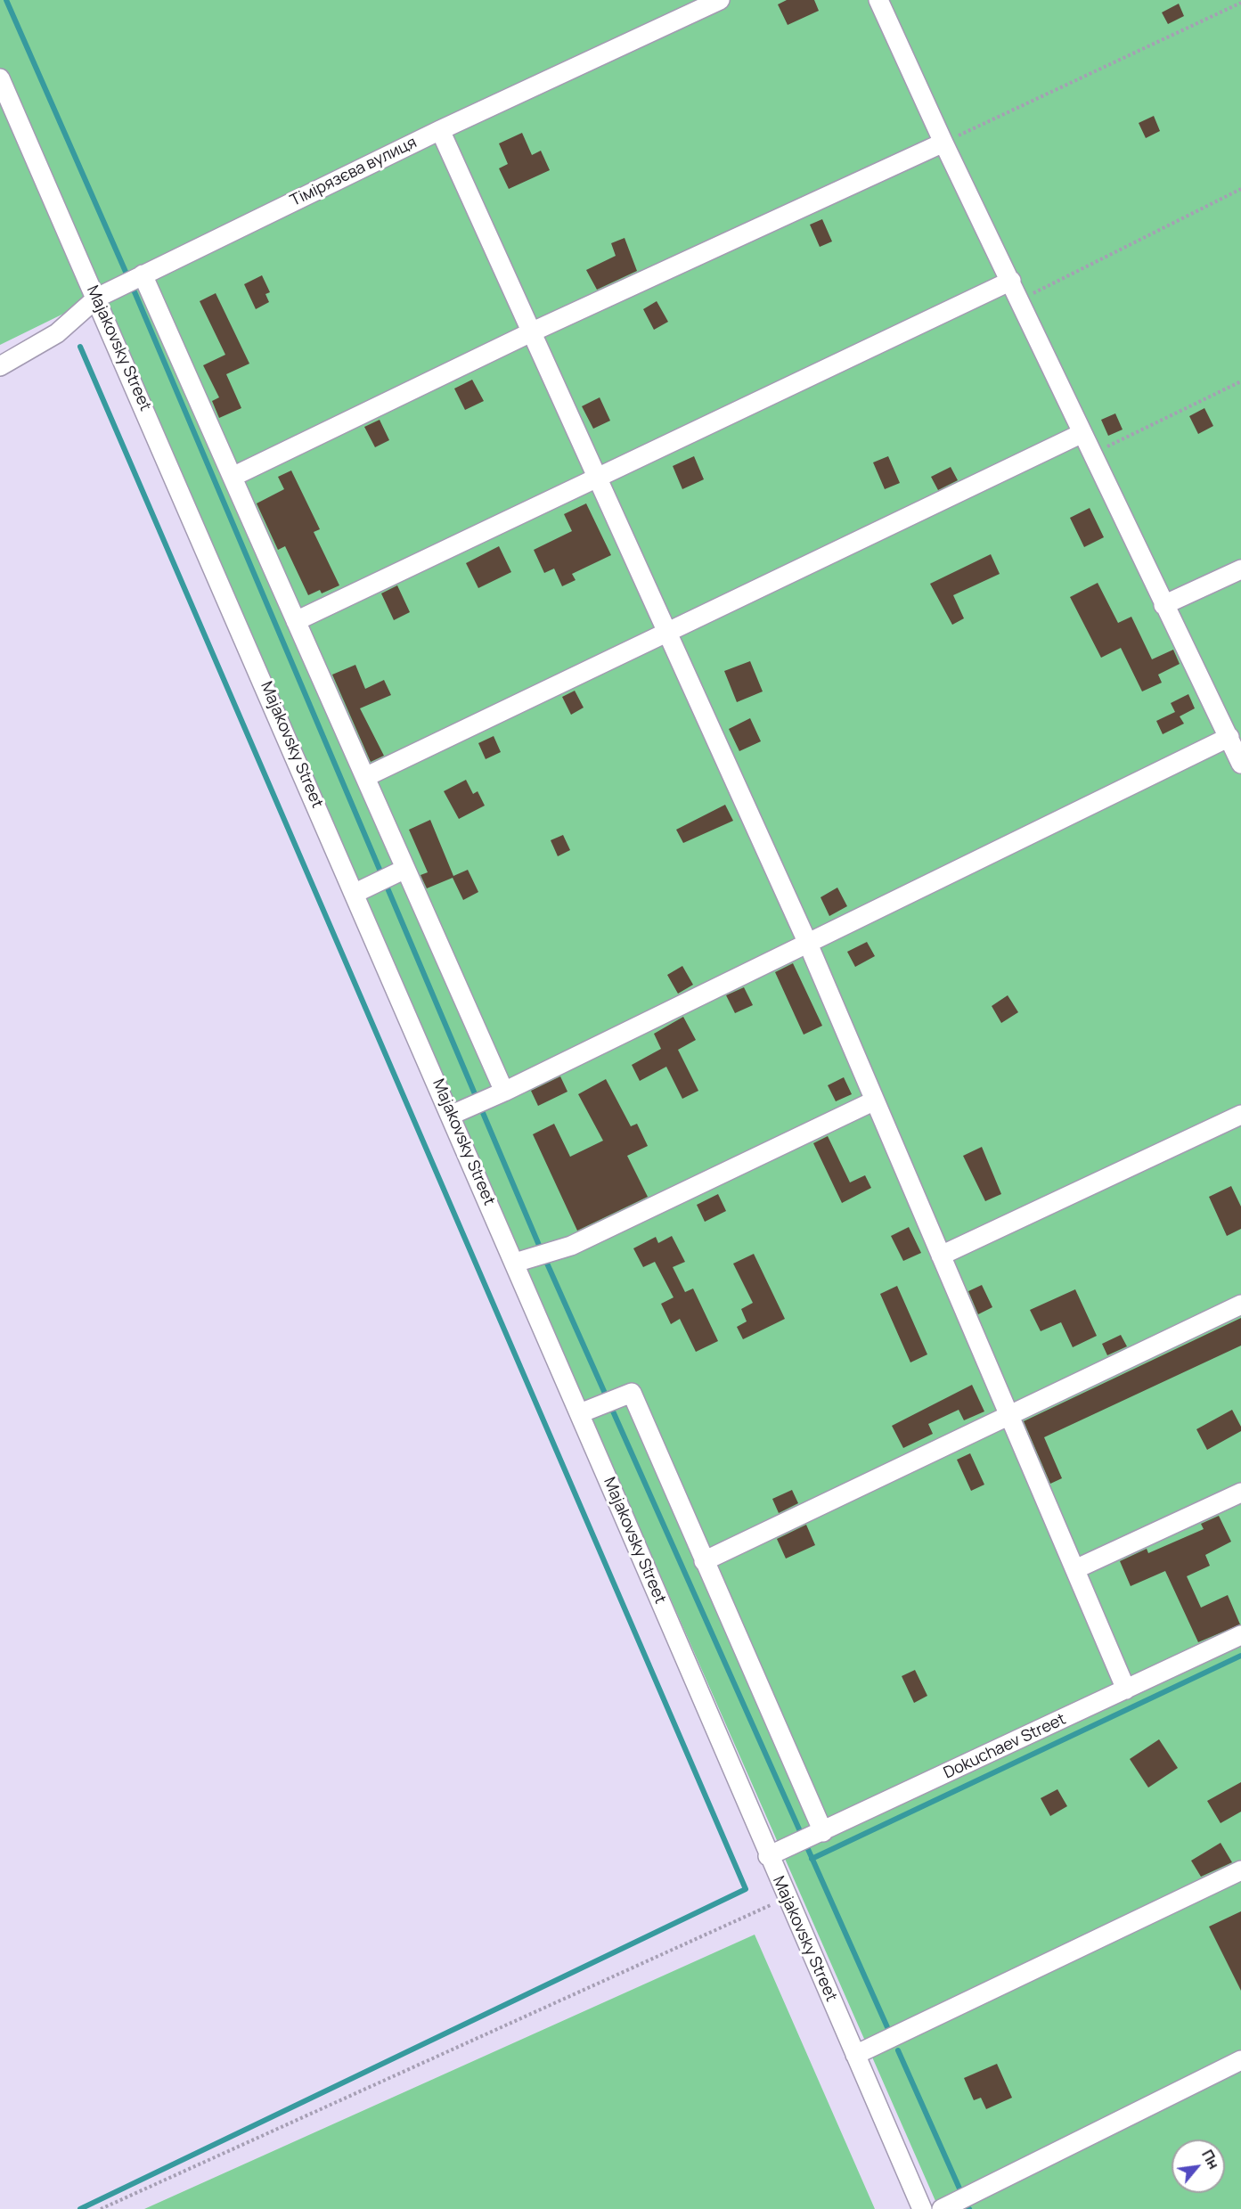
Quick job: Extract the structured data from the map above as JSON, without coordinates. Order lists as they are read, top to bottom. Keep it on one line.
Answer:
{"streets":{"street":["Тімірязєва вулиця","Majakovsky Street","Dokuchaev Street"]},"crossings":[["Тімірязєва вулиця","Majakovsky Street"],["Majakovsky Street","Dokuchaev Street"]],"north":"top right"}
